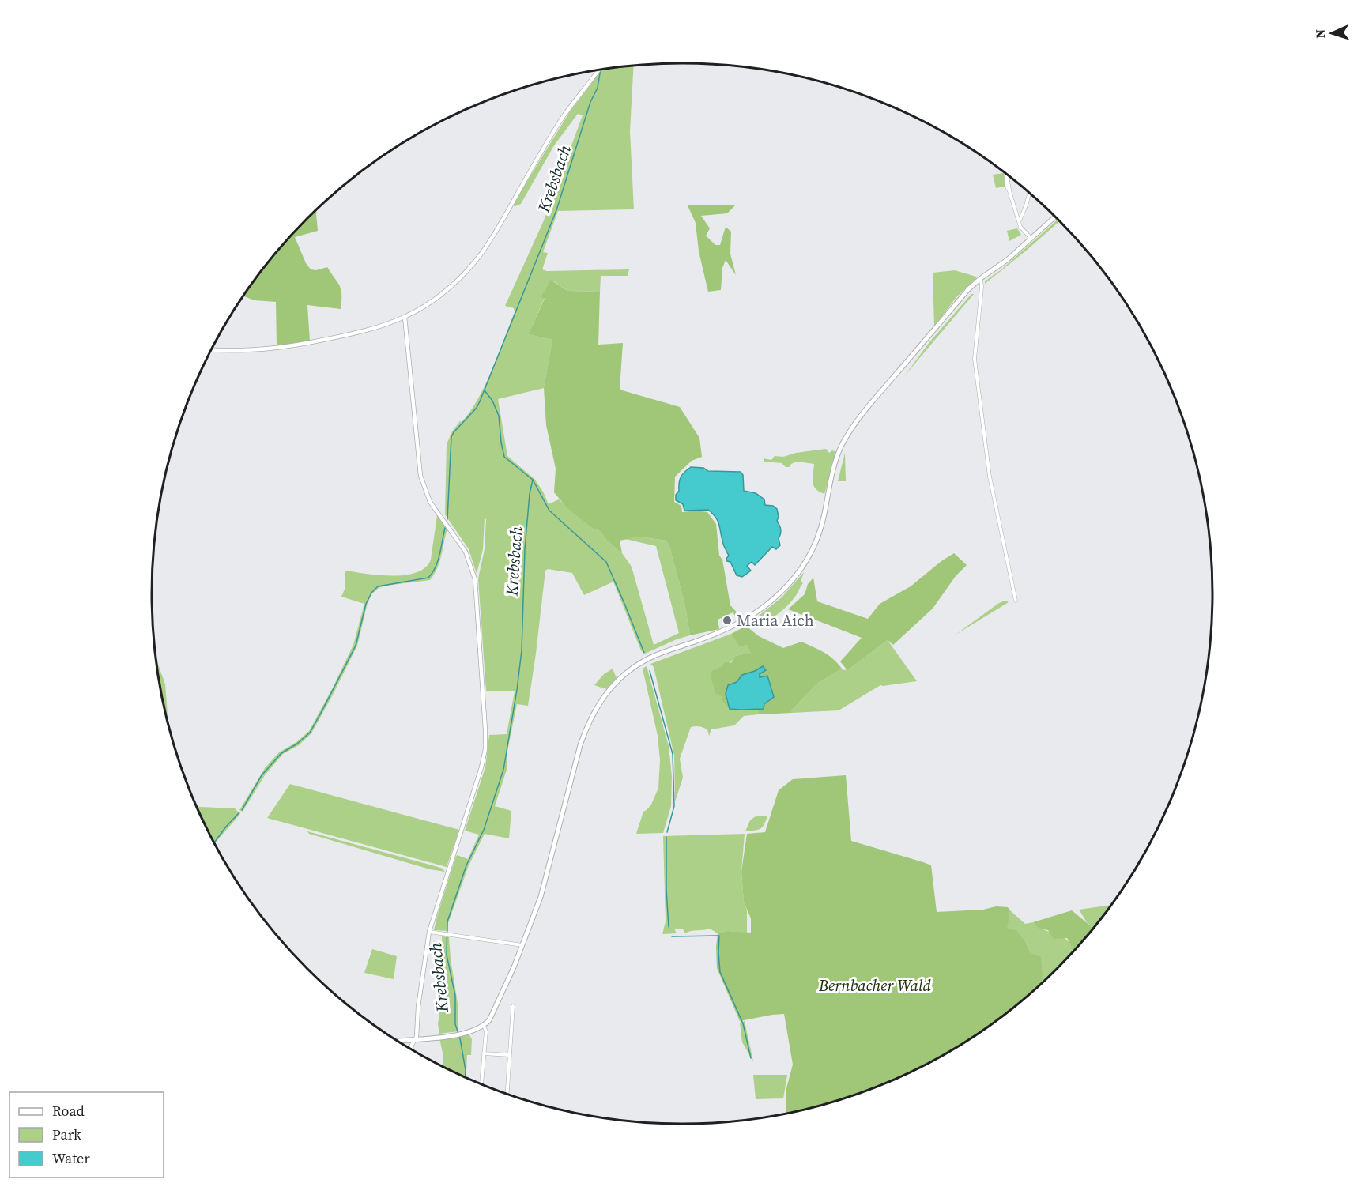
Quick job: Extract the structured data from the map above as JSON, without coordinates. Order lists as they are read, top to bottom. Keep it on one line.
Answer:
{"water":["Krebsbach"],"parks":["Bernbacher Wald"],"places":["Maria Aich"],"legend":["Road","Park","Water"],"north":"left"}
